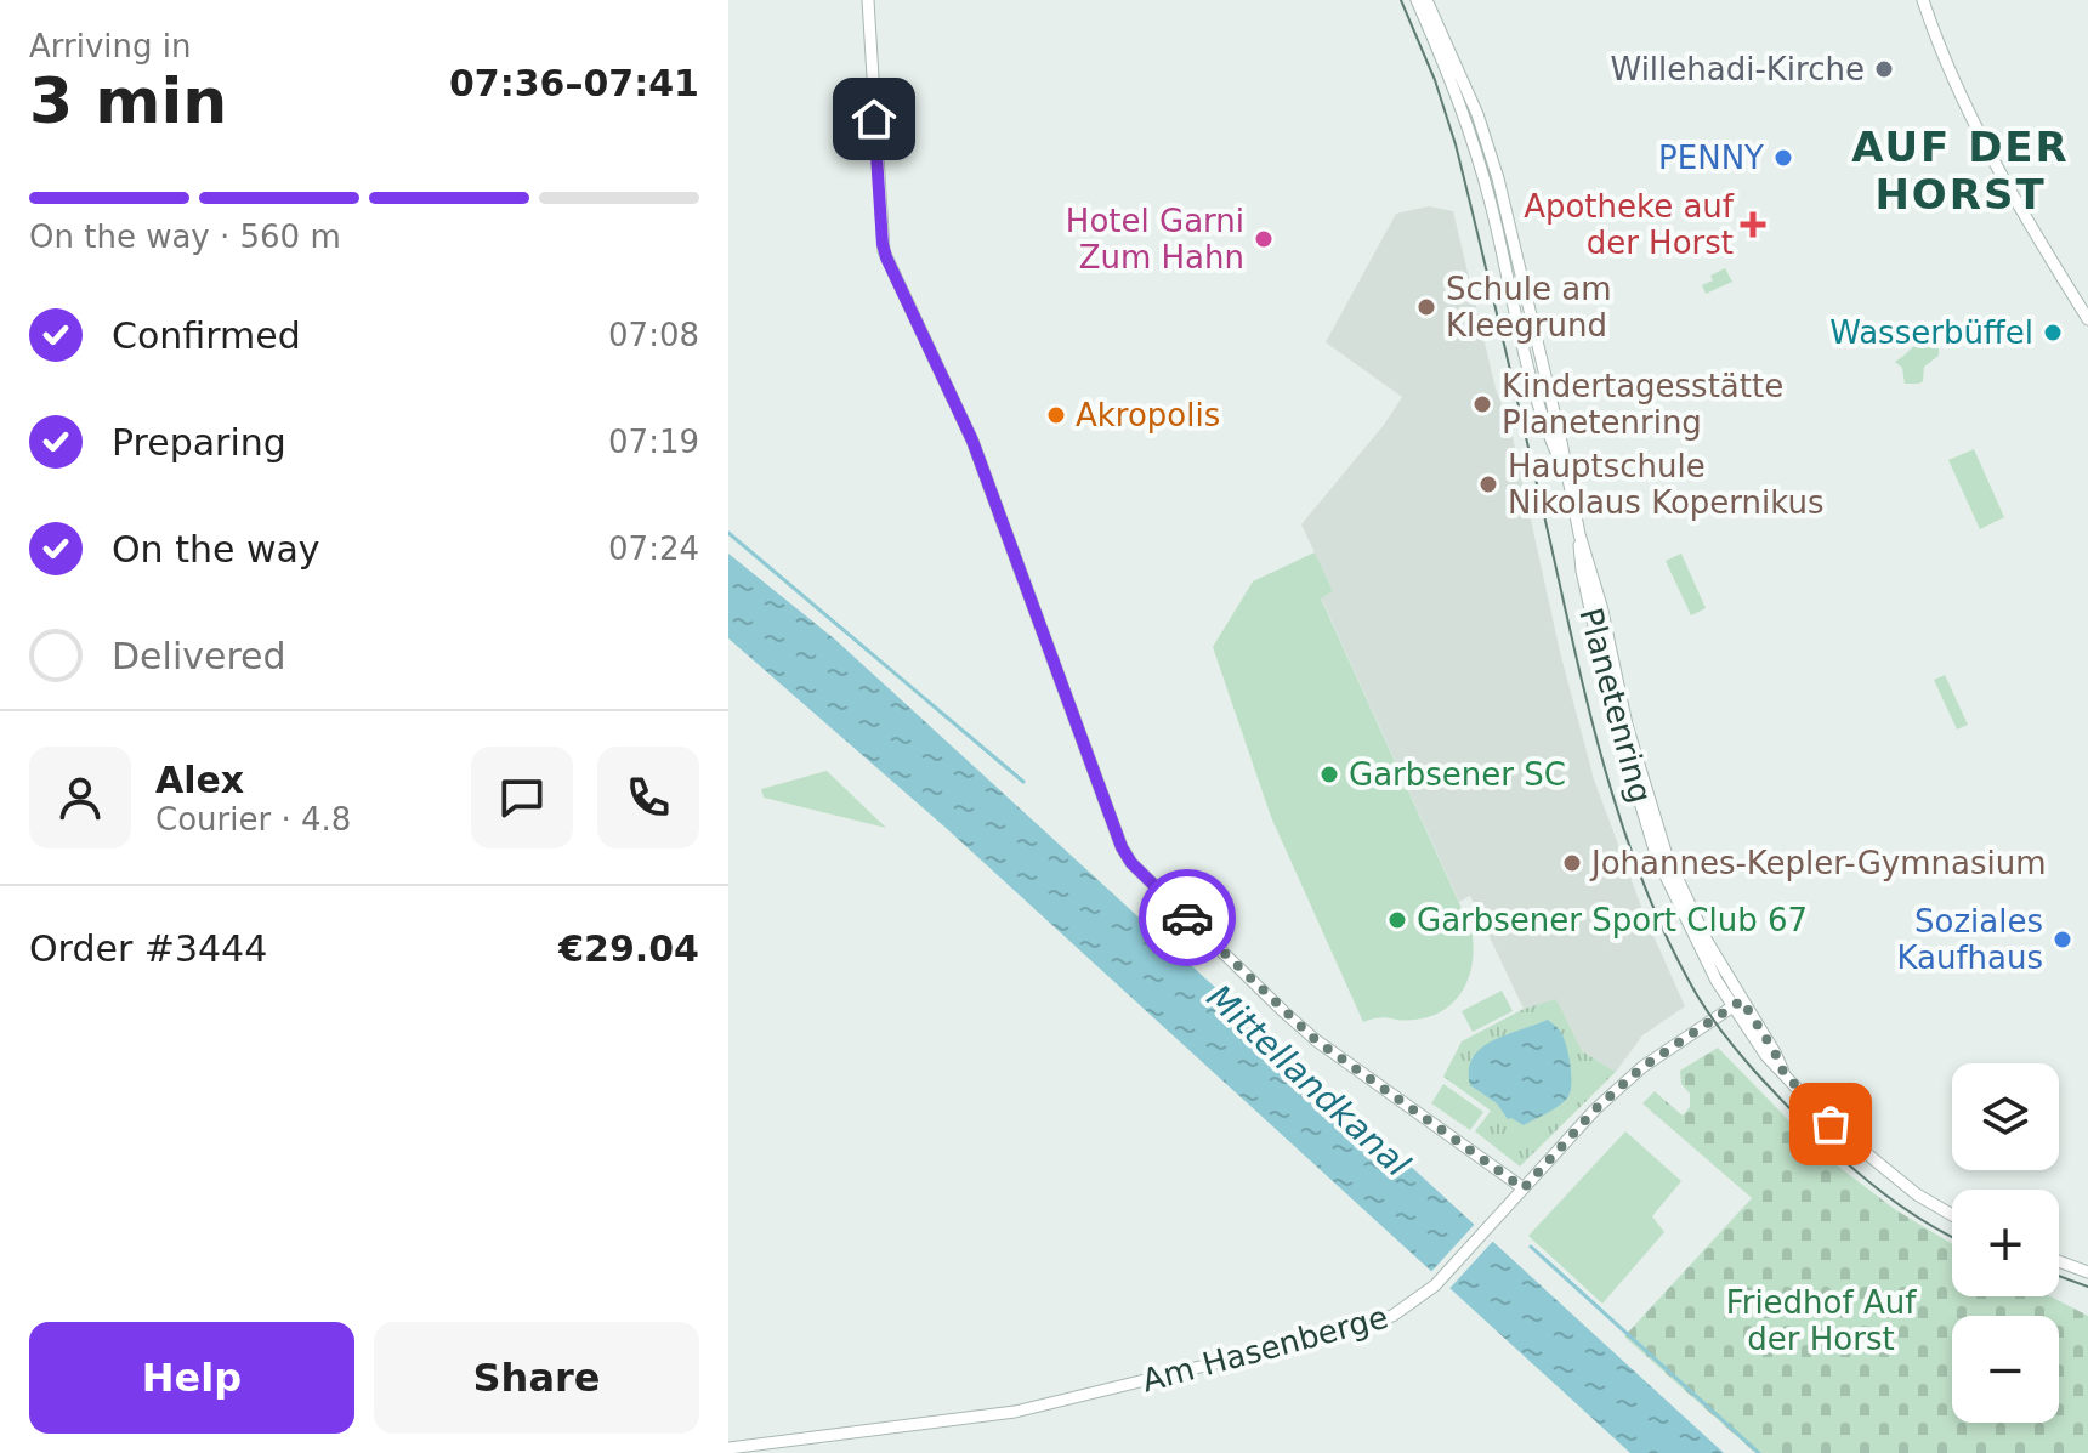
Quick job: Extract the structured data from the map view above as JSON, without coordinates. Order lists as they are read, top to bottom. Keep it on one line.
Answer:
{"streets":{"street":["Planetenring","Am Hasenberge"]},"crossings":[["Planetenring","Am Hasenberge"]],"districts":["AUF DER HORST"],"water":["Mittellandkanal"],"parks":["Friedhof Auf der Horst"],"places":{"other":["Willehadi-Kirche","PENNY","Hotel Garni Zum Hahn","Schule am Kleegrund","Wasserbüffel","Kindertagesstätte Planetenring","Akropolis","Hauptschule Nikolaus Kopernikus","Garbsener SC","Johannes-Kepler-Gymnasium","Garbsener Sport Club 67","Soziales Kaufhaus"],"health":["Apotheke auf der Horst"]},"page":{"heading":["3 min","Arriving in","07:36–07:41"],"panel":["Alex","Courier · 4.8","Order #3444","€29.04"],"bar":"On the way · 560 m","list":[["Confirmed","07:08"],["Preparing","07:19"],["On the way","07:24"],"Delivered"],"map_buttons":["+","−"],"buttons":["Help","Share"]}}
